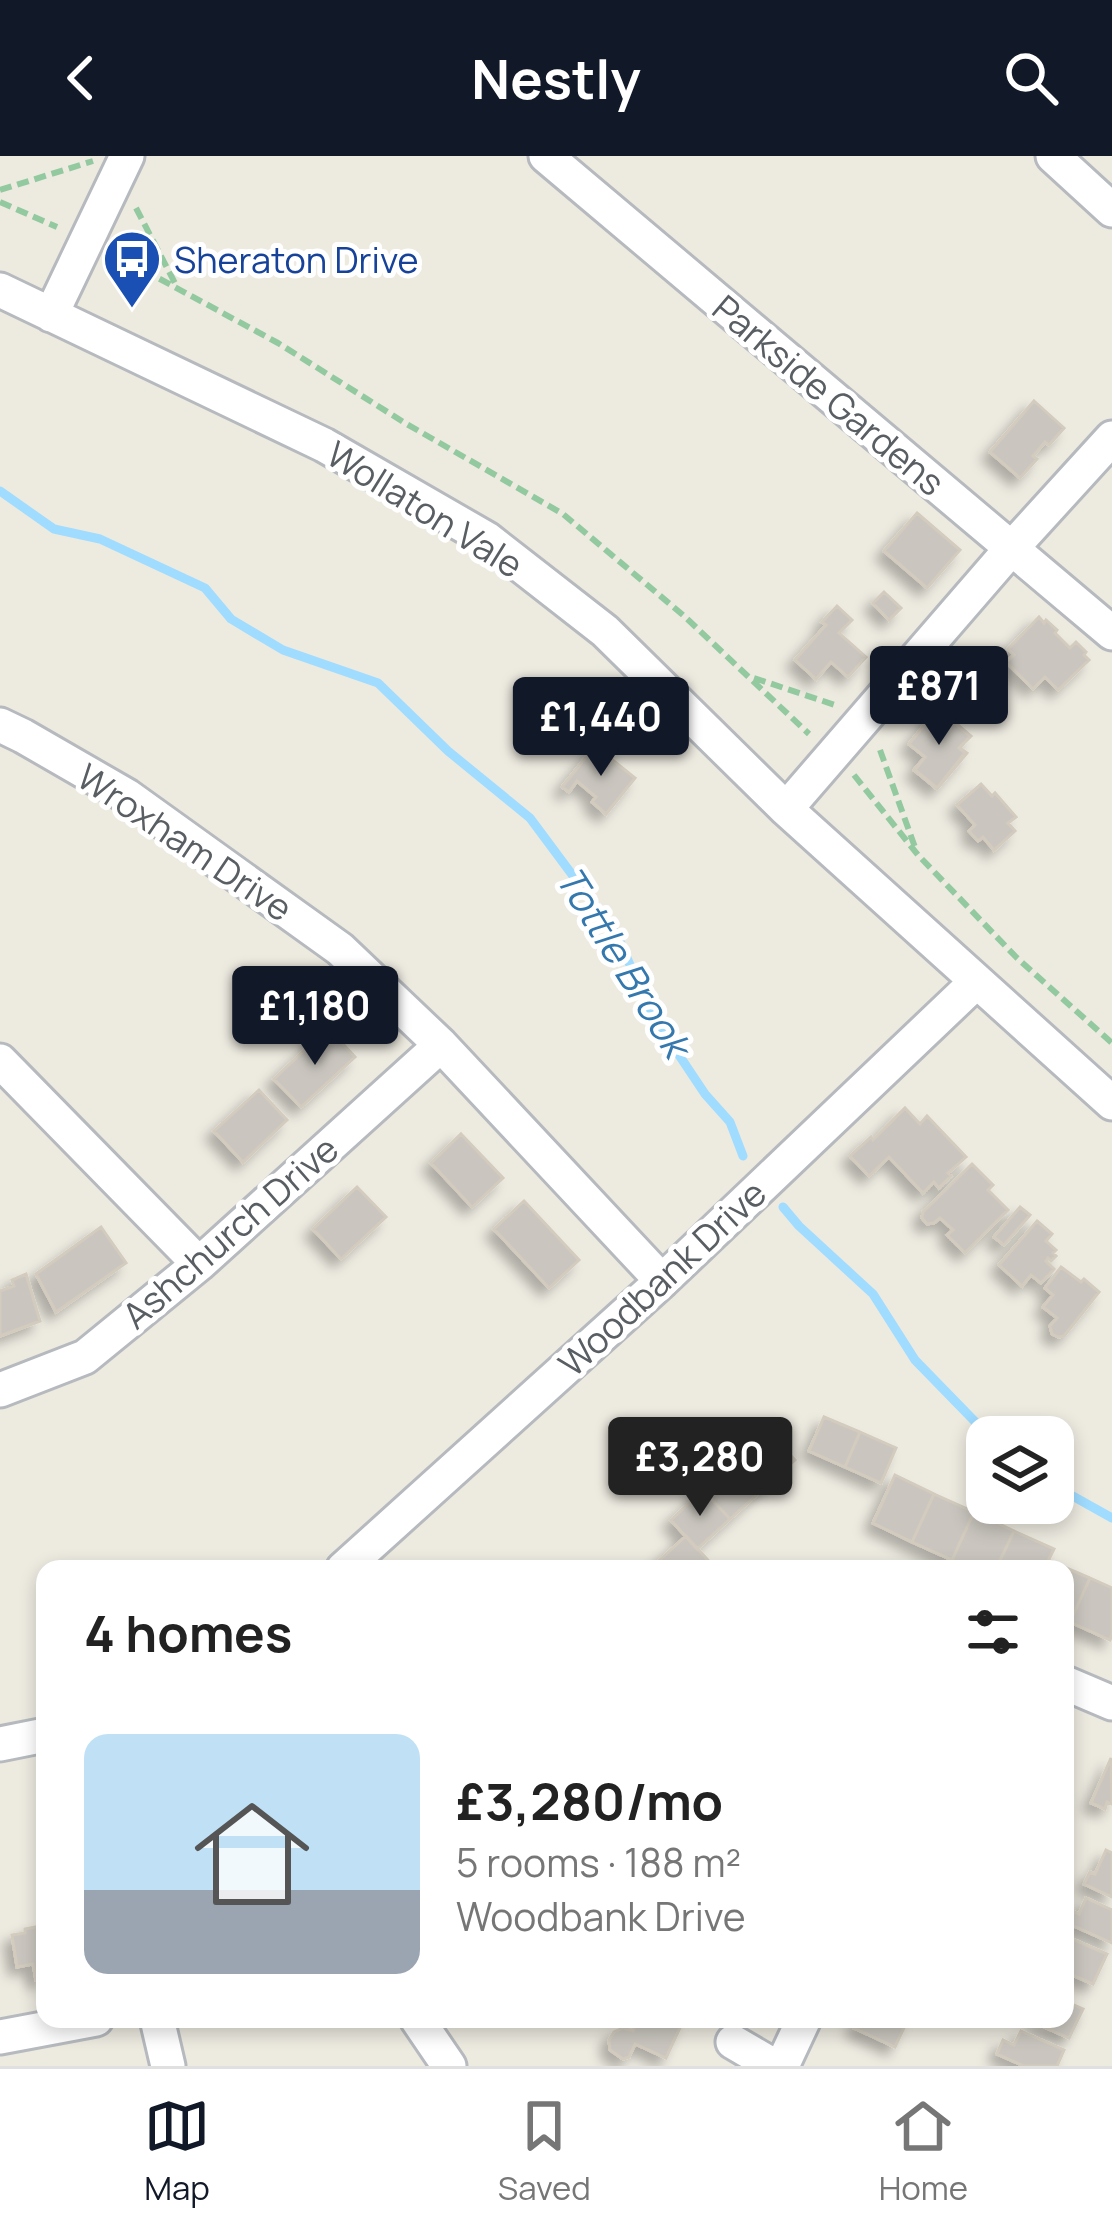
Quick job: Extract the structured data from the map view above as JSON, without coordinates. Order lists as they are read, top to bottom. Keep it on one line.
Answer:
{"streets":{"street":["Parkside Gardens","Wollaton Vale","Wroxham Drive","Ashchurch Drive","Woodbank Drive"]},"crossings":[["Wollaton Vale","Woodbank Drive"],["Wroxham Drive","Ashchurch Drive"],["Wroxham Drive","Woodbank Drive"]],"water":["Tottle Brook"],"places":{"bus stop":["Sheraton Drive"]},"page":{"header":"Nestly","price":["£871","£1,440","£1,180","£3,280"],"heading":"4 homes","list":[{"name":"£3,280/mo","note":"5 rooms · 188 m² · Woodbank Drive"}],"tabs":["Map","Saved","Home"]}}
